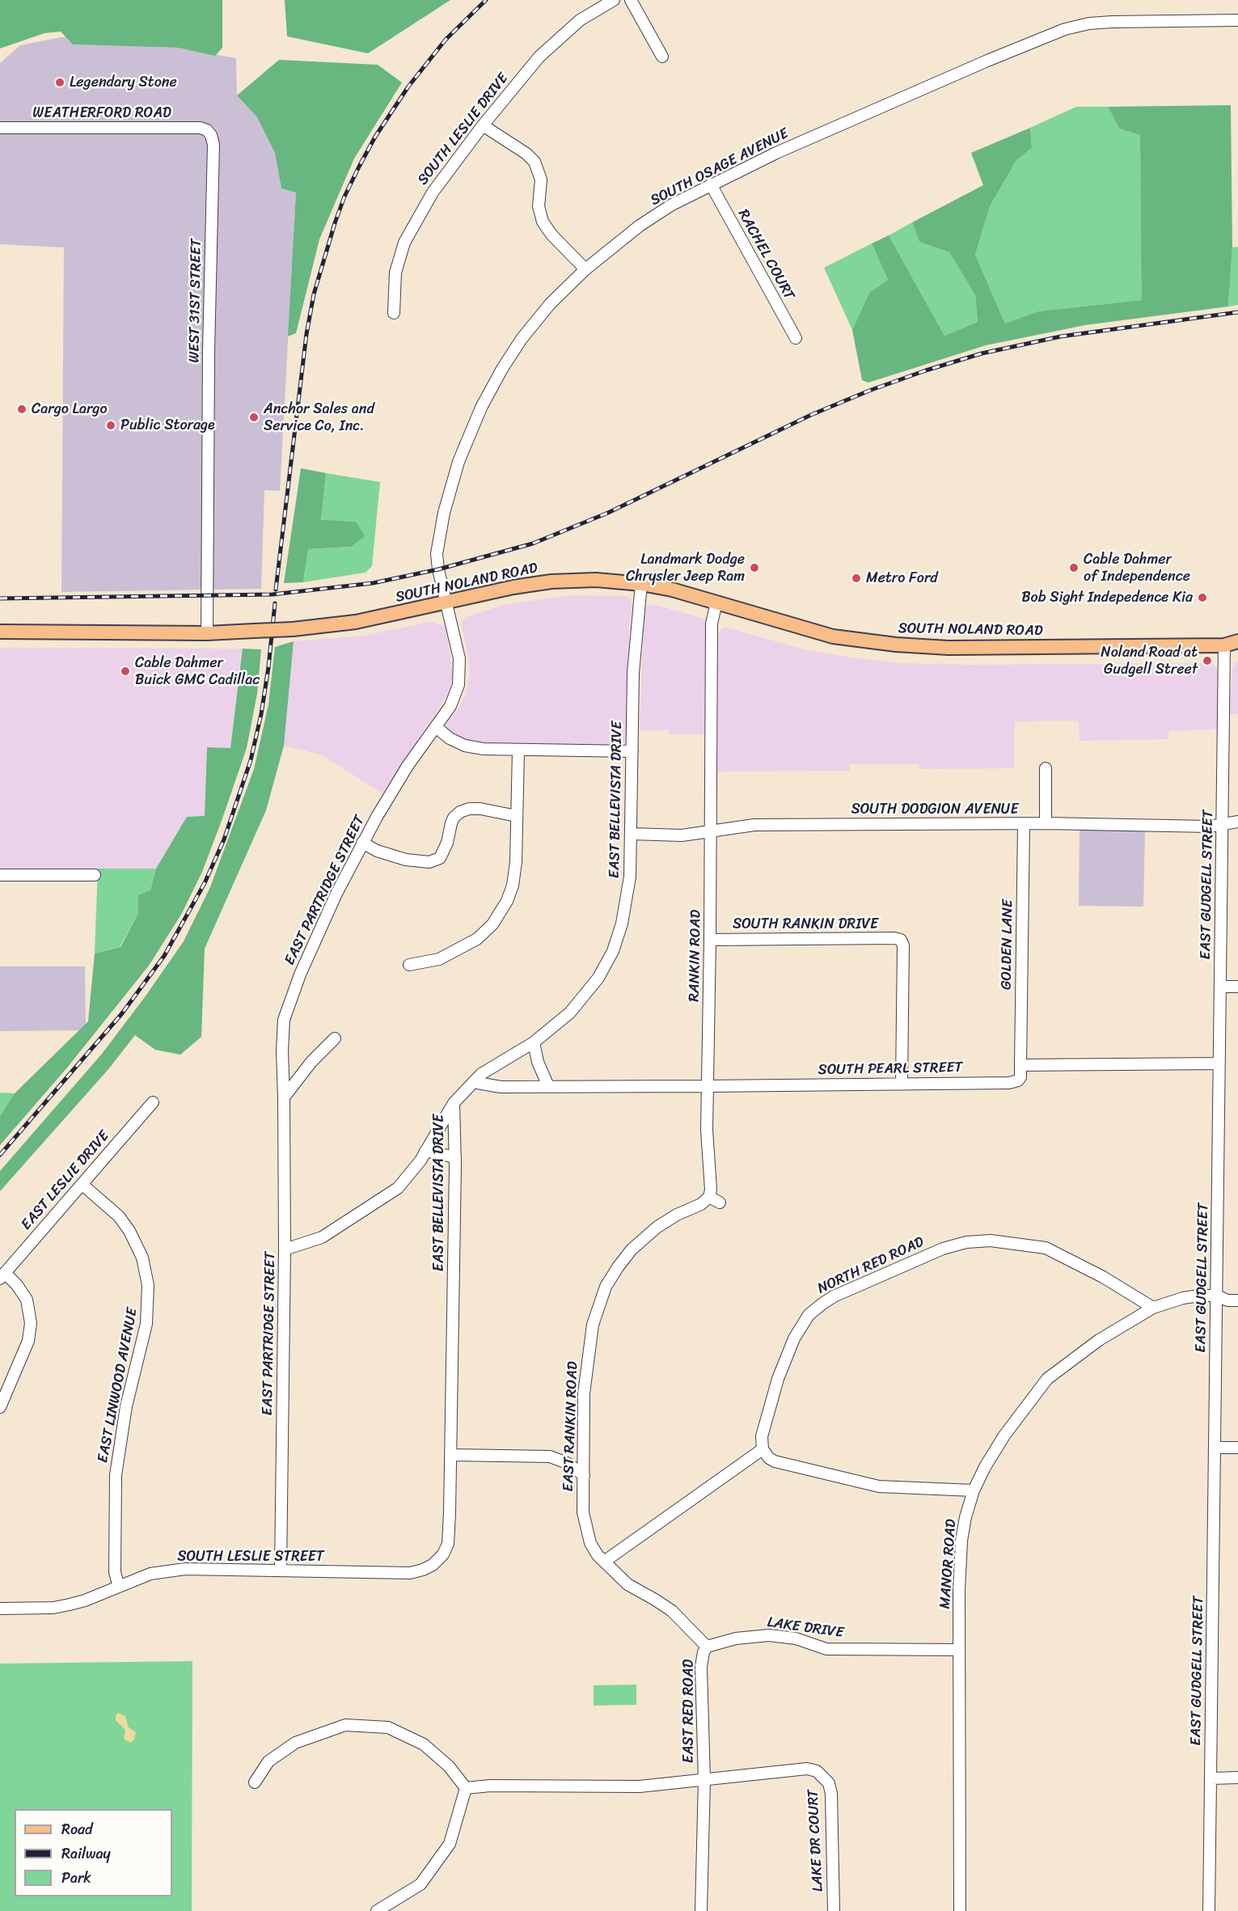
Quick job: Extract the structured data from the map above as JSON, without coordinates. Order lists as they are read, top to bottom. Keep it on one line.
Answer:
{"streets":{"main road":["SOUTH NOLAND ROAD"],"street":["WEATHERFORD ROAD","SOUTH LESLIE DRIVE","SOUTH OSAGE AVENUE","RACHEL COURT","WEST 31ST STREET","EAST BELLEVISTA DRIVE","SOUTH DODGION AVENUE","EAST GUDGELL STREET","EAST PARTRIDGE STREET","SOUTH RANKIN DRIVE","GOLDEN LANE","RANKIN ROAD","SOUTH PEARL STREET","EAST LESLIE DRIVE","NORTH RED ROAD","EAST LINWOOD AVENUE","EAST RANKIN ROAD","SOUTH LESLIE STREET","MANOR ROAD","LAKE DRIVE","EAST RED ROAD","LAKE DR COURT"]},"crossings":[["WEATHERFORD ROAD","WEST 31ST STREET"],["SOUTH OSAGE AVENUE","RACHEL COURT"],["SOUTH OSAGE AVENUE","SOUTH NOLAND ROAD"],["SOUTH OSAGE AVENUE","EAST PARTRIDGE STREET"],["WEST 31ST STREET","SOUTH NOLAND ROAD"],["SOUTH NOLAND ROAD","EAST BELLEVISTA DRIVE"],["SOUTH NOLAND ROAD","EAST GUDGELL STREET"],["SOUTH NOLAND ROAD","EAST PARTRIDGE STREET"],["SOUTH NOLAND ROAD","RANKIN ROAD"],["EAST BELLEVISTA DRIVE","SOUTH DODGION AVENUE"],["EAST BELLEVISTA DRIVE","SOUTH PEARL STREET"],["EAST BELLEVISTA DRIVE","SOUTH LESLIE STREET"],["SOUTH DODGION AVENUE","EAST GUDGELL STREET"],["SOUTH DODGION AVENUE","GOLDEN LANE"],["SOUTH DODGION AVENUE","RANKIN ROAD"],["EAST GUDGELL STREET","MANOR ROAD"],["EAST PARTRIDGE STREET","SOUTH LESLIE STREET"],["SOUTH RANKIN DRIVE","RANKIN ROAD"],["SOUTH RANKIN DRIVE","SOUTH PEARL STREET"],["GOLDEN LANE","SOUTH PEARL STREET"],["RANKIN ROAD","SOUTH PEARL STREET"],["RANKIN ROAD","EAST RANKIN ROAD"],["EAST LESLIE DRIVE","EAST LINWOOD AVENUE"],["NORTH RED ROAD","MANOR ROAD"],["EAST LINWOOD AVENUE","SOUTH LESLIE STREET"],["EAST RANKIN ROAD","EAST RED ROAD"],["MANOR ROAD","LAKE DRIVE"],["LAKE DRIVE","EAST RED ROAD"],["EAST RED ROAD","LAKE DR COURT"]],"places":["Legendary Stone","Cargo Largo","Anchor Sales and Service Co, Inc.","Public Storage","Landmark Dodge Chrysler Jeep Ram","Cable Dahmer of Independence","Metro Ford","Bob Sight Indepedence Kia","Noland Road at Gudgell Street","Cable Dahmer Buick GMC Cadillac"],"legend":["Road","Railway","Park"]}
